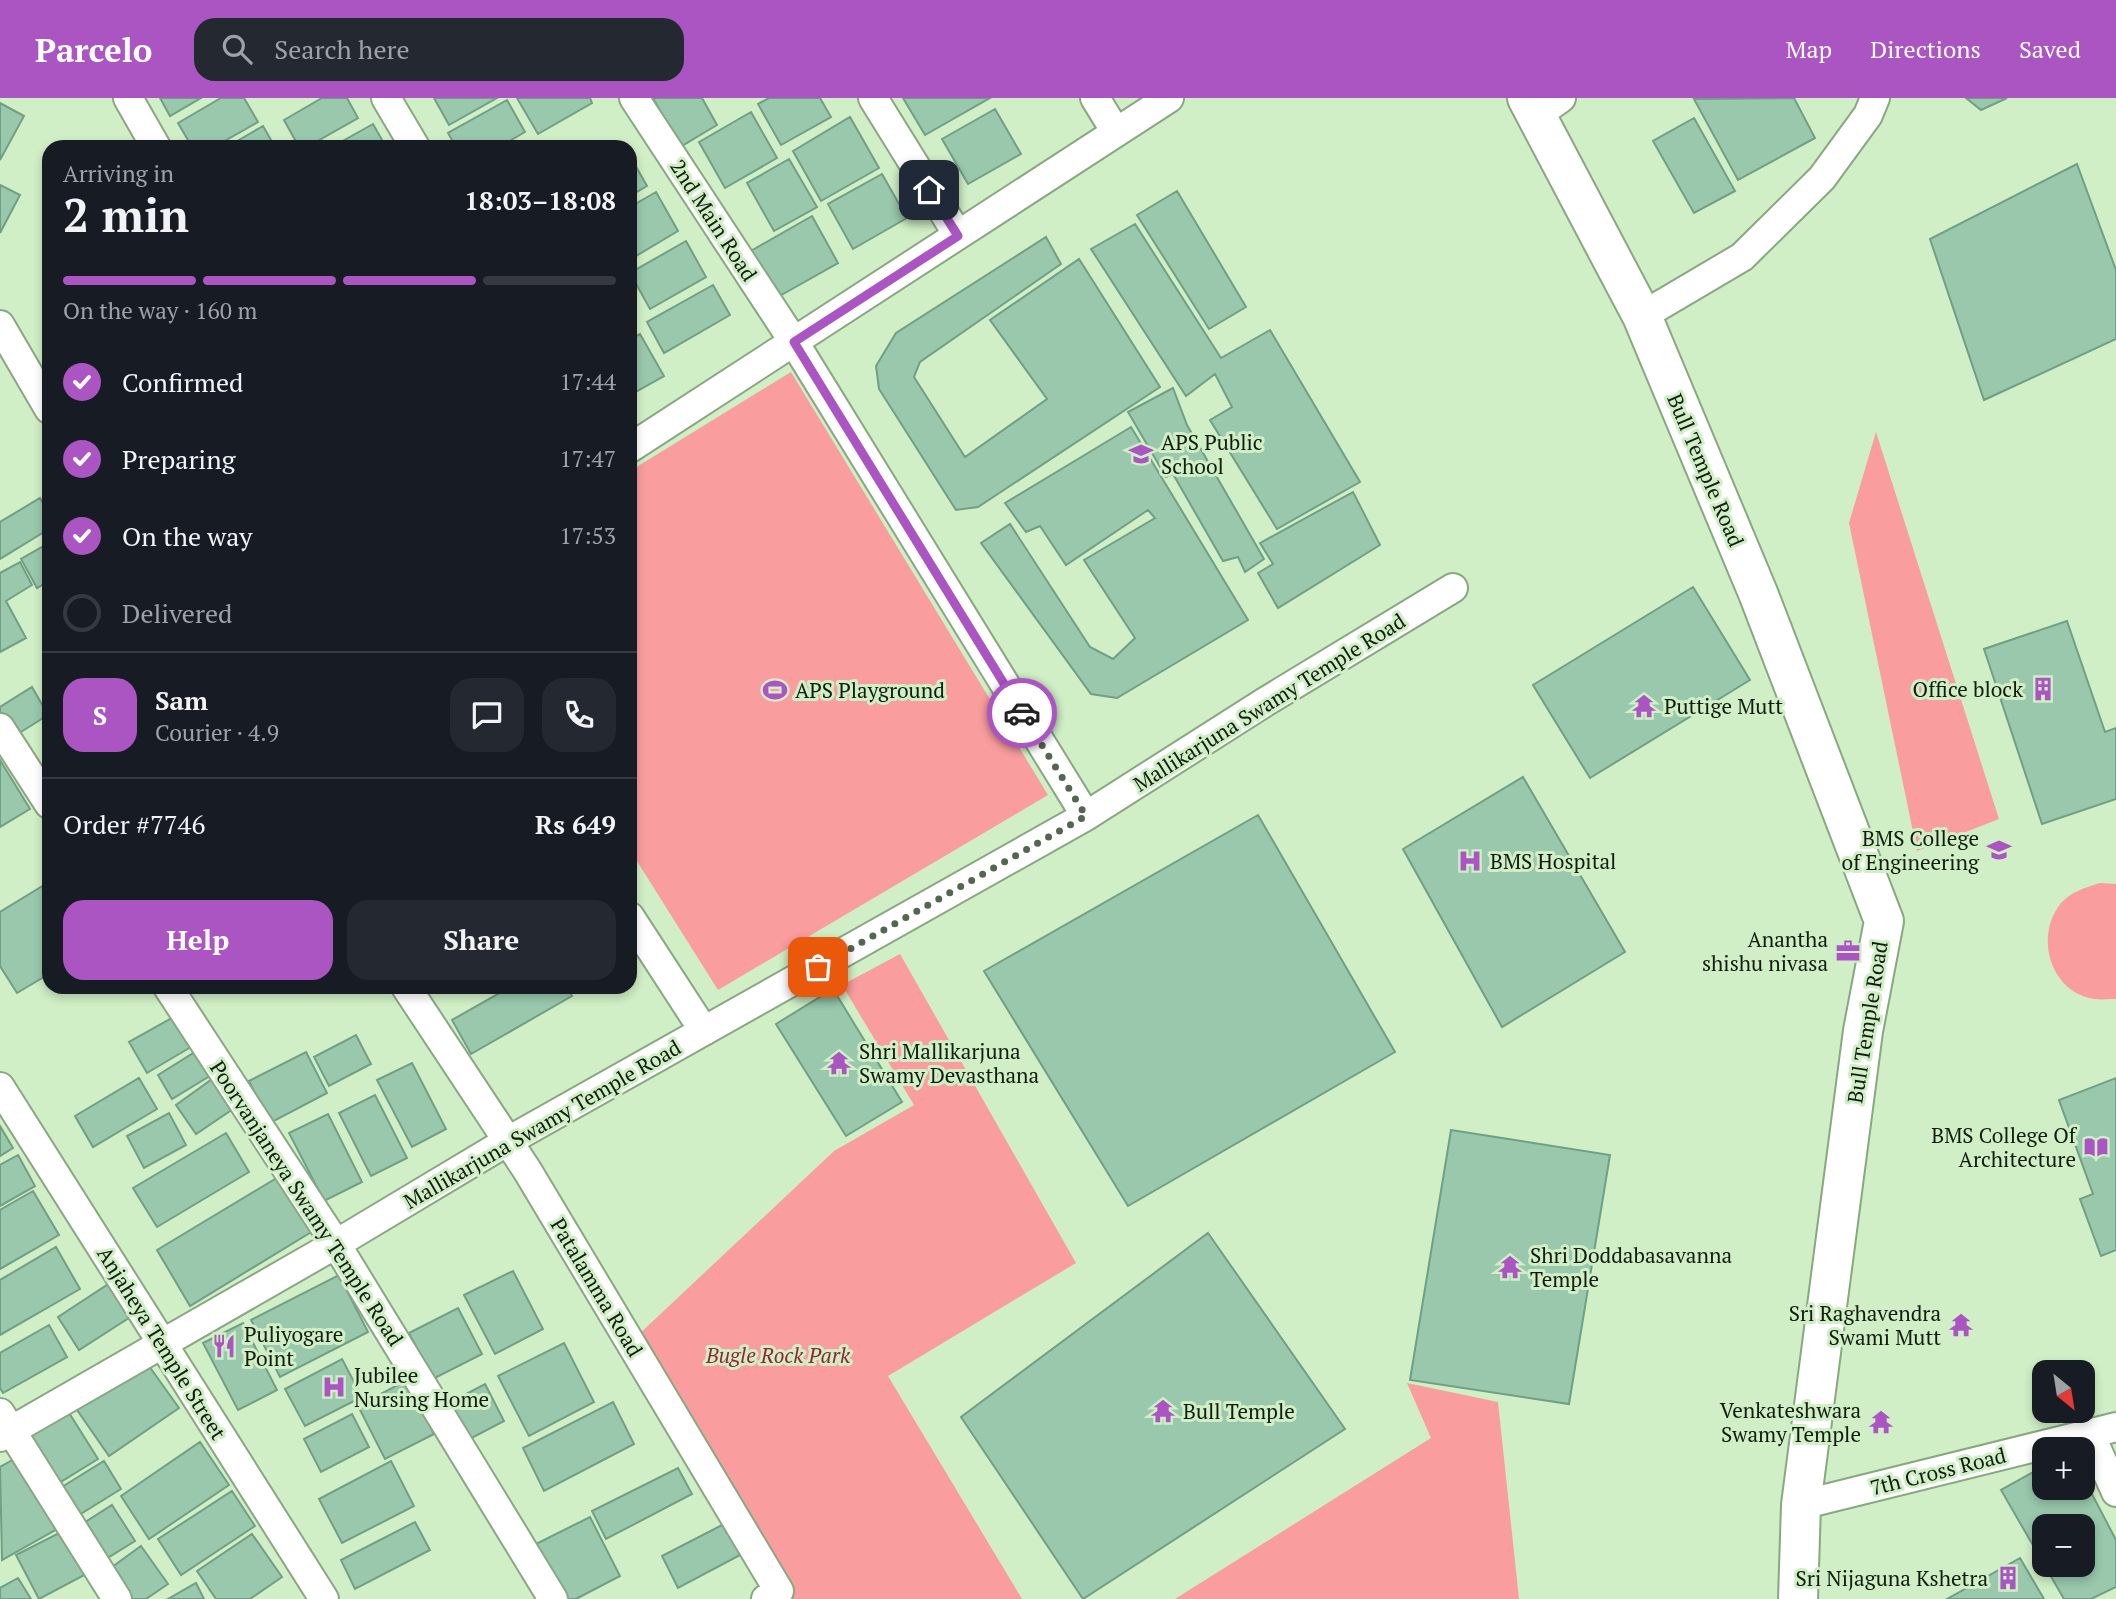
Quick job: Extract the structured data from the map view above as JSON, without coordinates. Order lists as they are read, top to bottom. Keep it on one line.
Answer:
{"streets":{"street":["2nd Main Road","Bull Temple Road","Mallikarjuna Swamy Temple Road","Poorvanjaneya Swamy Temple Road","Patalamma Road","Anjaheya Temple Street","7th Cross Road"]},"crossings":[["Bull Temple Road","7th Cross Road"],["Mallikarjuna Swamy Temple Road","Poorvanjaneya Swamy Temple Road"],["Mallikarjuna Swamy Temple Road","Patalamma Road"],["Mallikarjuna Swamy Temple Road","Anjaheya Temple Street"]],"parks":["Bugle Rock Park"],"places":{"school or university":["APS Public School","BMS College of Engineering"],"building":["Office block","Sri Nijaguna Kshetra"],"sports":["APS Playground"],"temple":["Puttige Mutt","Shri Mallikarjuna Swamy Devasthana","Shri Doddabasavanna Temple","Sri Raghavendra Swami Mutt","Bull Temple","Venkateshwara Swamy Temple"],"hospital":["BMS Hospital","Jubilee Nursing Home"],"office":["Anantha shishu nivasa"],"library":["BMS College Of Architecture"],"restaurant":["Puliyogare Point"]},"north":"bottom right","page":{"header":"Parcelo","search":"Search here","nav":["Map","Directions","Saved"],"heading":["2 min","Arriving in","18:03–18:08"],"panel":["Sam","Courier · 4.9","Order #7746","Rs 649"],"bar":"On the way · 160 m","list":[["Confirmed","17:44"],["Preparing","17:47"],["On the way","17:53"],"Delivered"],"round":"S","buttons":["Help","Share"],"map_buttons":["+","−"]}}
